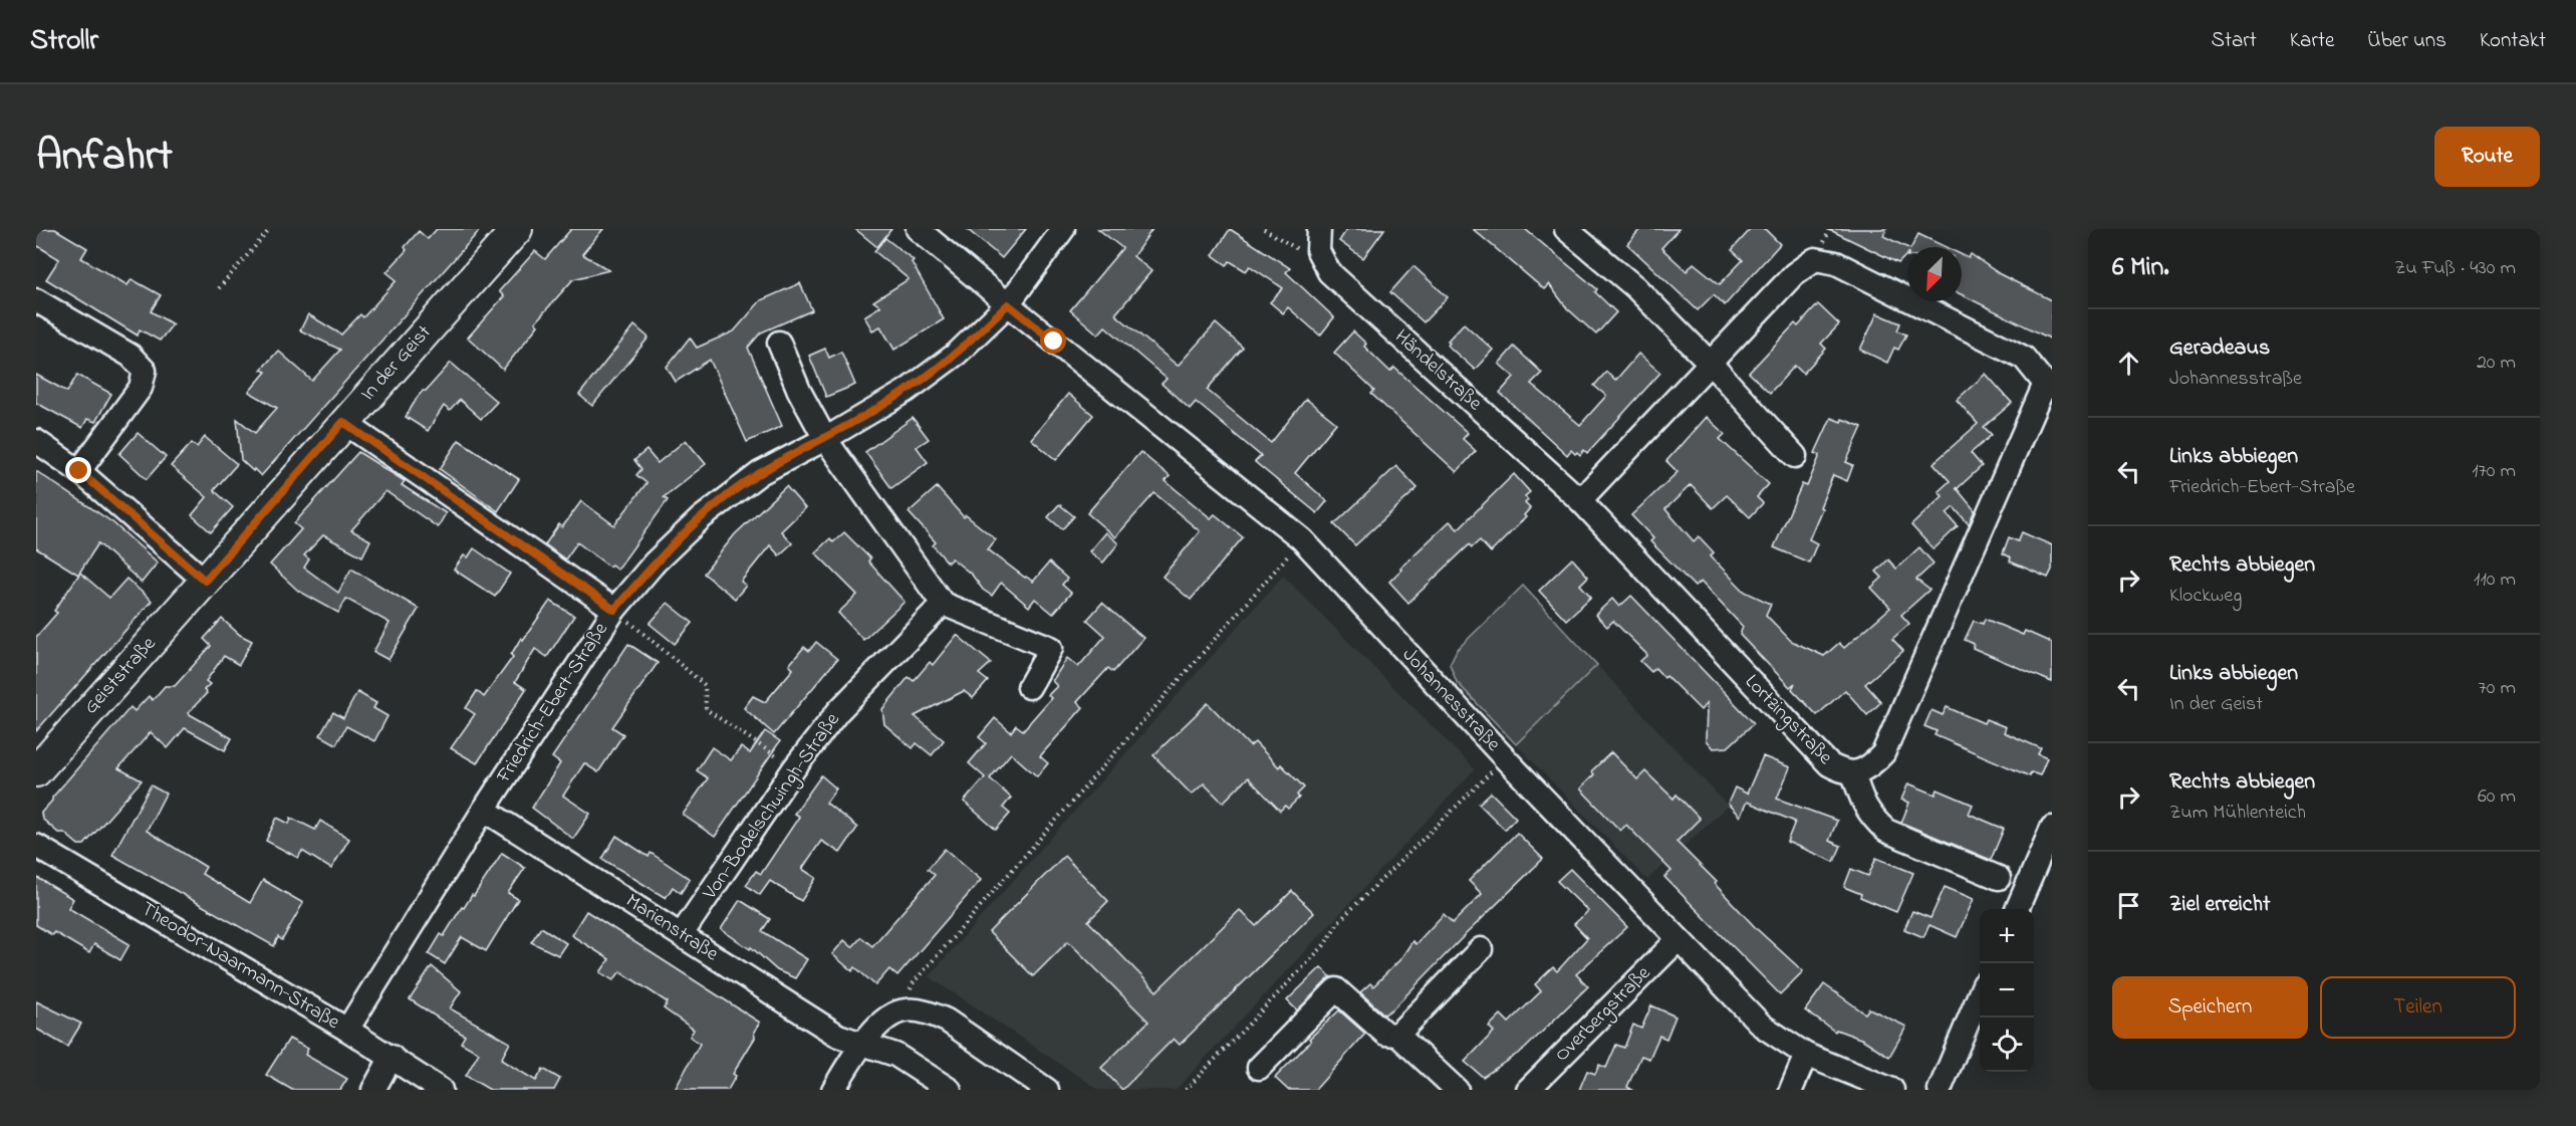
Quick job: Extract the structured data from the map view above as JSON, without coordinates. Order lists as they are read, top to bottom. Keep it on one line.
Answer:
{"streets":{"main road":["In der Geist","Geiststraße"],"street":["Händelstraße","Johannesstraße","Friedrich-Ebert-Straße","Lortzingstraße","Von-Bodelschwingh-Straße","Marienstraße","Theodor-Naarmann-Straße","Overbergstraße"]},"crossings":[["In der Geist","Geiststraße"],["Händelstraße","Lortzingstraße"],["Johannesstraße","Friedrich-Ebert-Straße"],["Johannesstraße","Overbergstraße"],["Friedrich-Ebert-Straße","Marienstraße"],["Friedrich-Ebert-Straße","Theodor-Naarmann-Straße"],["Von-Bodelschwingh-Straße","Marienstraße"]],"north":"bottom left","page":{"header":"Strollr","nav":["Start","Karte","Über uns","Kontakt"],"title":"Anfahrt","buttons":["Route",["Speichern","Teilen"]],"heading":["6 Min.","Zu Fuß · 430 m"],"list":[["Geradeaus","Johannesstraße","20 m"],["Links abbiegen","Friedrich-Ebert-Straße","170 m"],["Rechts abbiegen","Klockweg","110 m"],["Links abbiegen","In der Geist","70 m"],["Rechts abbiegen","Zum Mühlenteich","60 m"],"Ziel erreicht"],"map_buttons":["+","−"]}}
